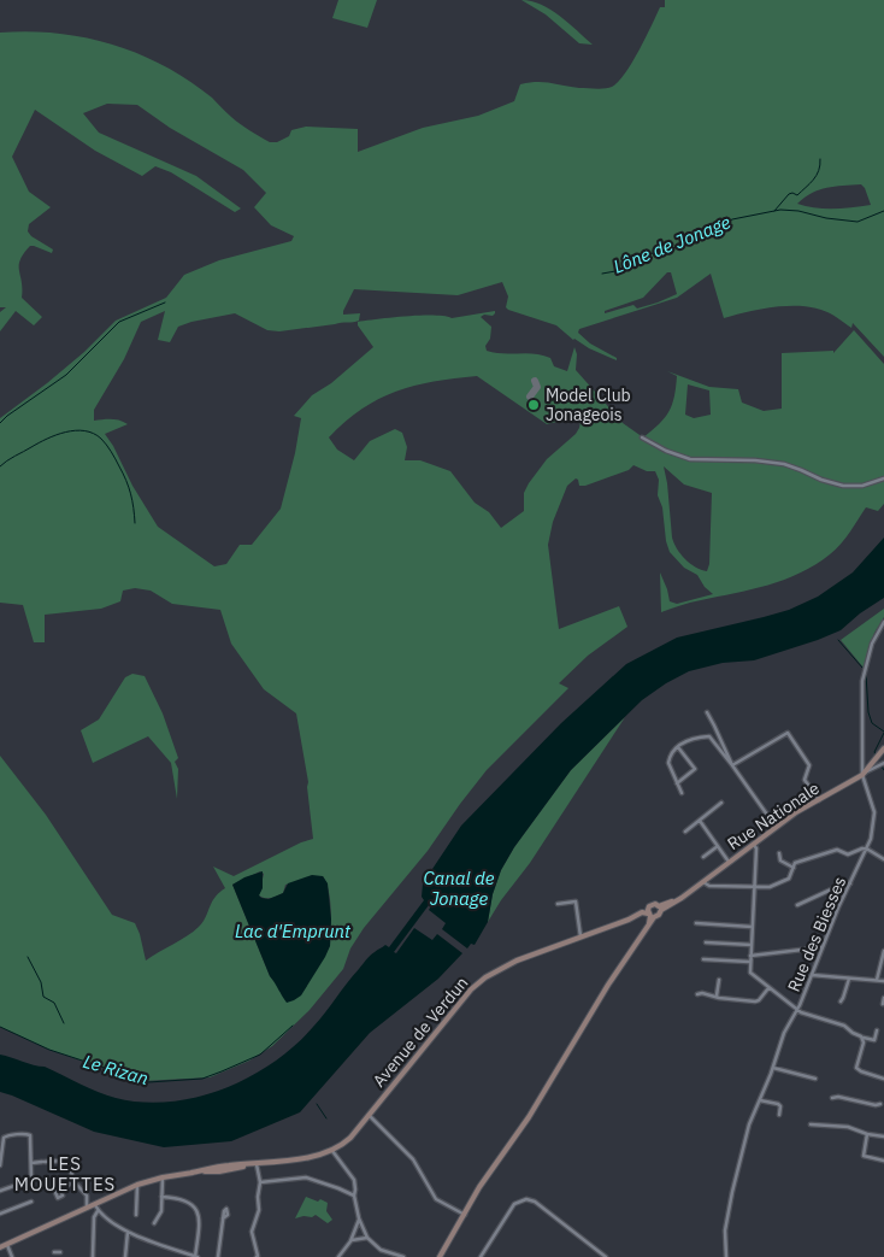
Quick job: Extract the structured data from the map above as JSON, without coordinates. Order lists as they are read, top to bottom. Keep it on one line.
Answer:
{"streets":{"main road":["Rue Nationale","Avenue de Verdun"],"street":["Rue des Biesses"]},"crossings":[["Rue Nationale","Rue des Biesses"],["Rue Nationale","Avenue de Verdun"]],"districts":["LES MOUETTES"],"water":["Lône de Jonage","Canal de Jonage","Lac d'Emprunt","Le Rizan"],"places":["Model Club Jonageois"]}
